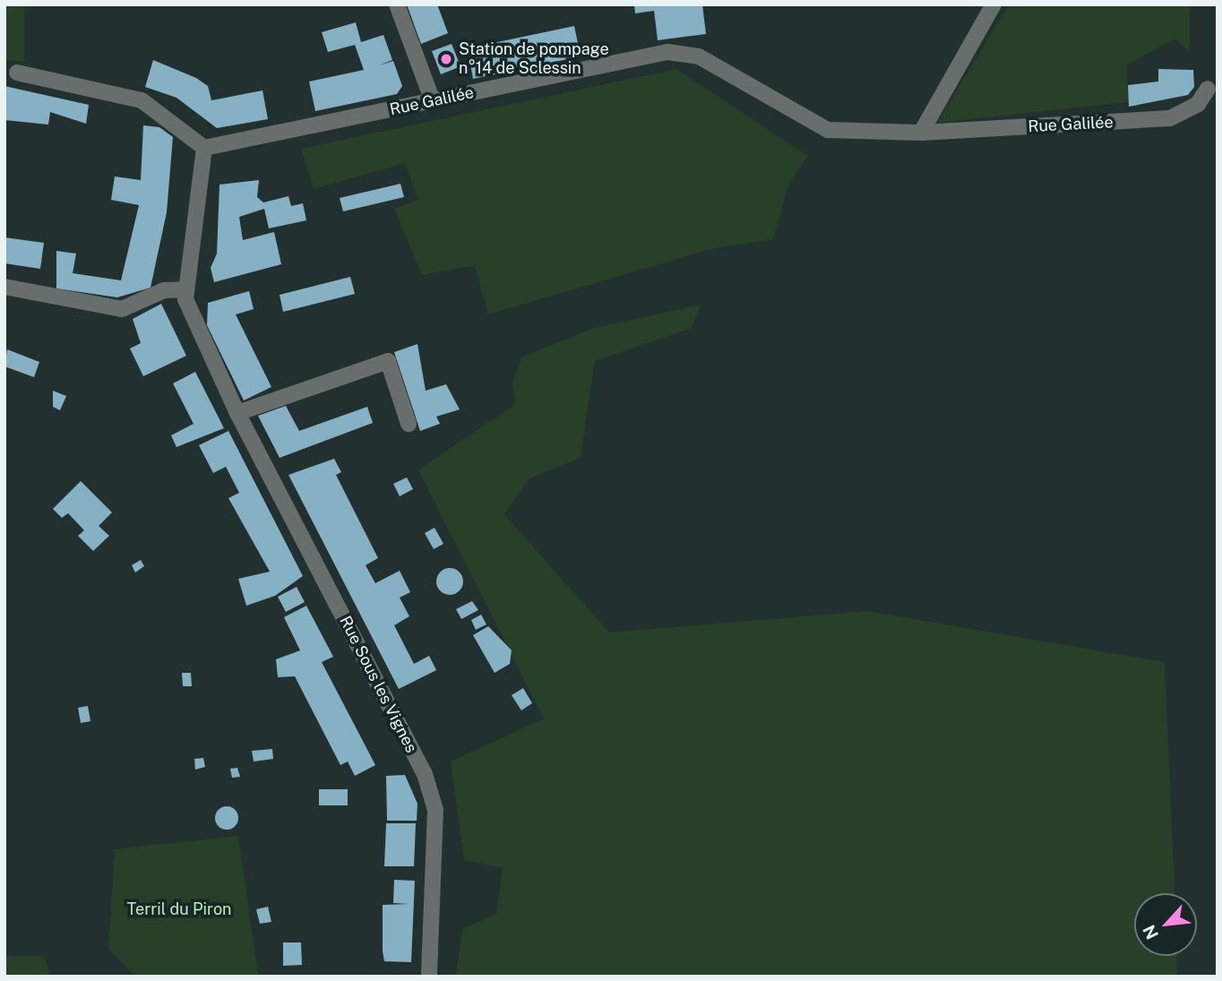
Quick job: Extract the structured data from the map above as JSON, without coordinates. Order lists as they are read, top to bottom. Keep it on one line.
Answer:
{"streets":{"street":["Rue Galilée","Rue Sous les Vignes"]},"crossings":[["Rue Galilée","Rue Sous les Vignes"]],"parks":["Terril du Piron"],"places":["Station de pompage n°14 de Sclessin"],"north":"bottom left"}
